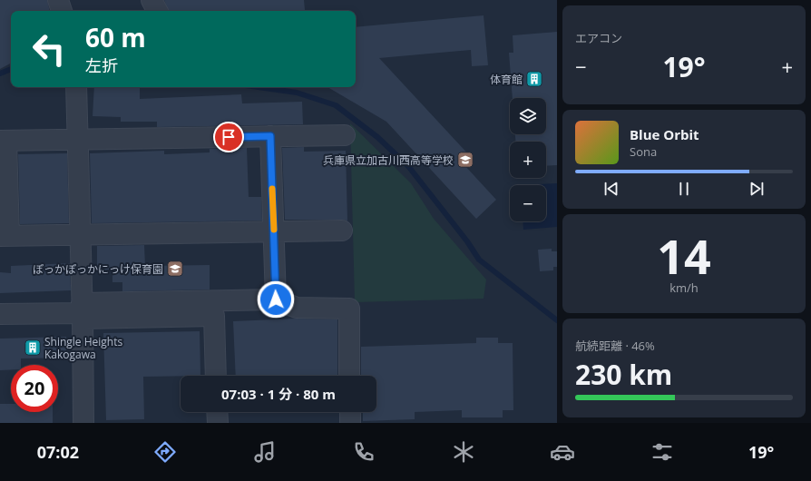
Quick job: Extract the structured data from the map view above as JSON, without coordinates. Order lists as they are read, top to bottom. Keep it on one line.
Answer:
{"places":{"building":["体育館","Shingle Heights Kakogawa"],"school or university":["兵庫県立加古川西高等学校","ぽっかぽっかにっけ保育園"]},"page":{"tile":["エアコン",["14","km/h"],["航続距離 · 46%","230 km"]],"turn":["60 m","左折"],"heat":["−","19°","+"],"map_buttons":["+","−"],"song":["Blue Orbit","Sona"],"limit":"20","trip":"07:03 · 1 分 · 80 m","tabs":["07:02","19°"]}}
